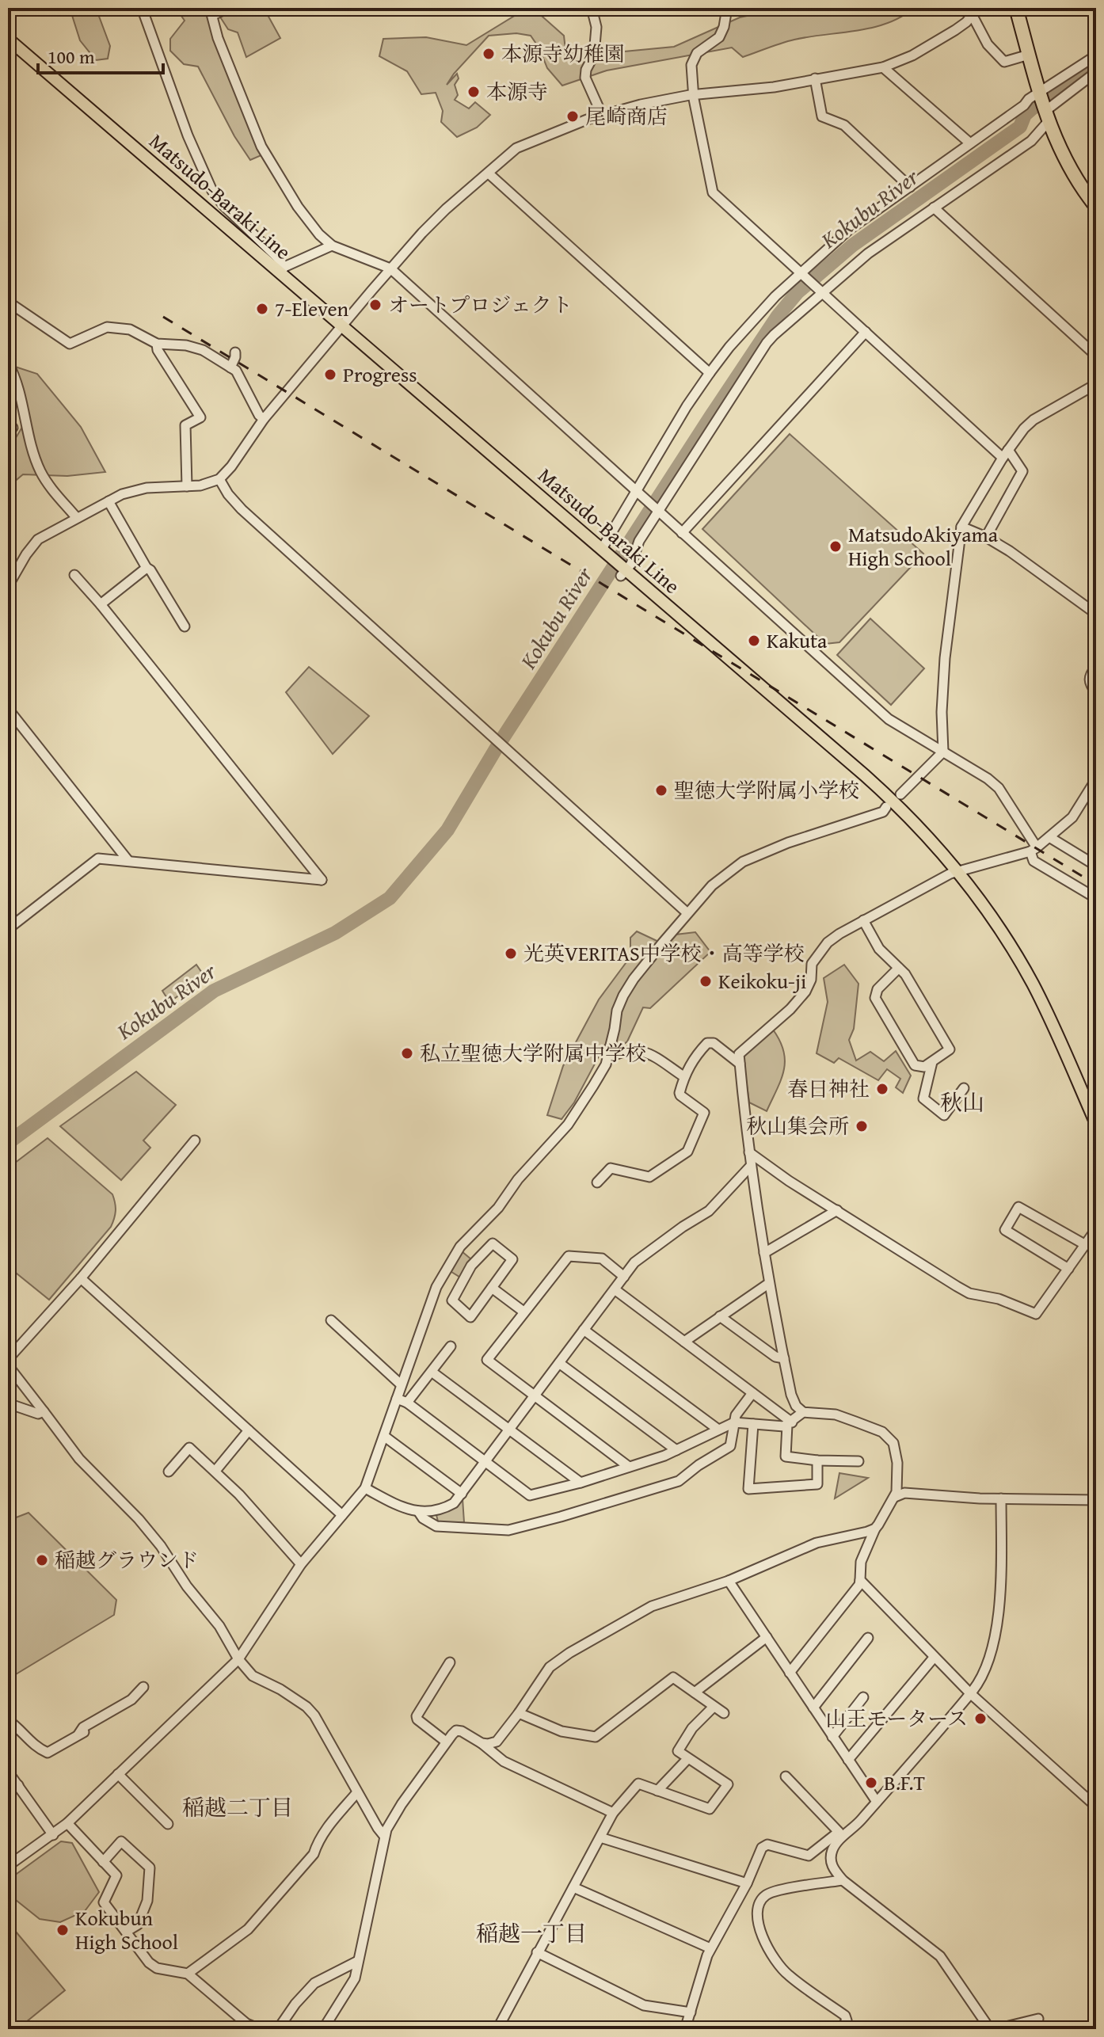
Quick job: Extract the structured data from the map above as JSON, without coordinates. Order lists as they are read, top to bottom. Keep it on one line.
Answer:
{"streets":{"main road":["Matsudo-Baraki Line"]},"districts":["秋山","稲越二丁目","稲越一丁目"],"water":["Kokubu River"],"places":["本源寺幼稚園","本源寺","尾崎商店","オートプロジェクト","7-Eleven","Progress","MatsudoAkiyama High School","Kakuta","聖徳大学附属小学校","光英VERITAS中学校・高等学校","Keikoku-ji","私立聖徳大学附属中学校","春日神社","秋山集会所","稲越グラウンド","山王モータース","B.F.T","Kokubun High School"],"scale_bar":"100 m"}
